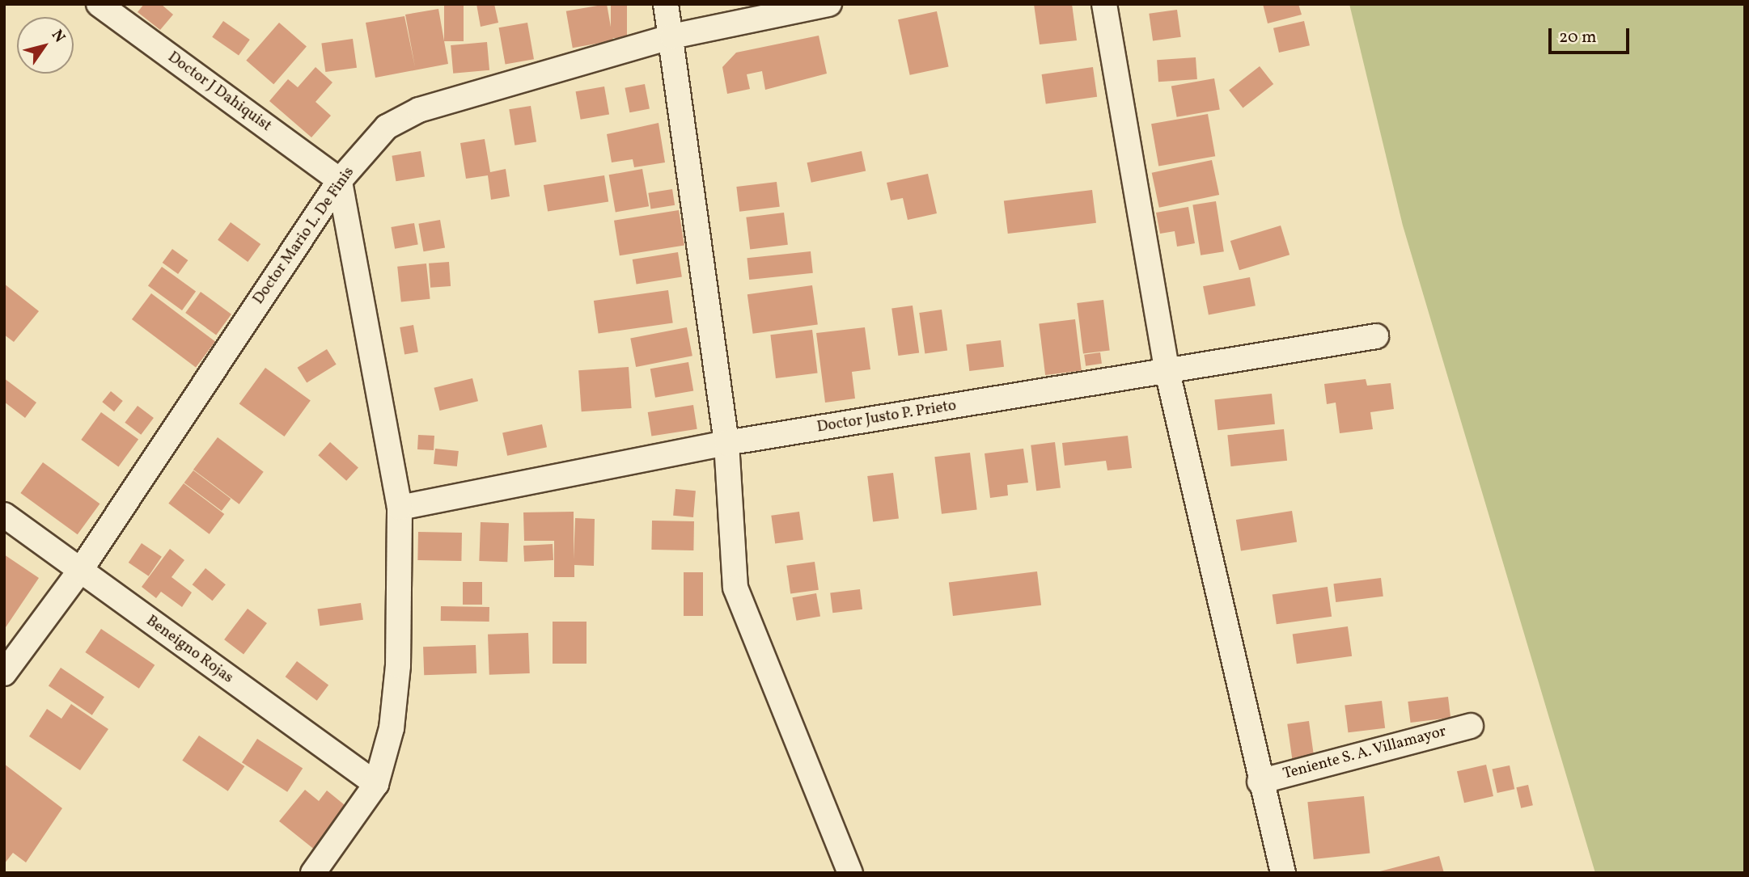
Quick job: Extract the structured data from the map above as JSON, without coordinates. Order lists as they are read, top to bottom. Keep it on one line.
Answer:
{"streets":{"street":["Doctor J Dahiquist","Doctor Mario L. De Finis","Doctor Justo P. Prieto","Beneigno Rojas","Teniente S. A. Villamayor"]},"crossings":[["Doctor J Dahiquist","Doctor Mario L. De Finis"],["Doctor Mario L. De Finis","Beneigno Rojas"]],"scale_bar":"20 m","north":"top right"}
